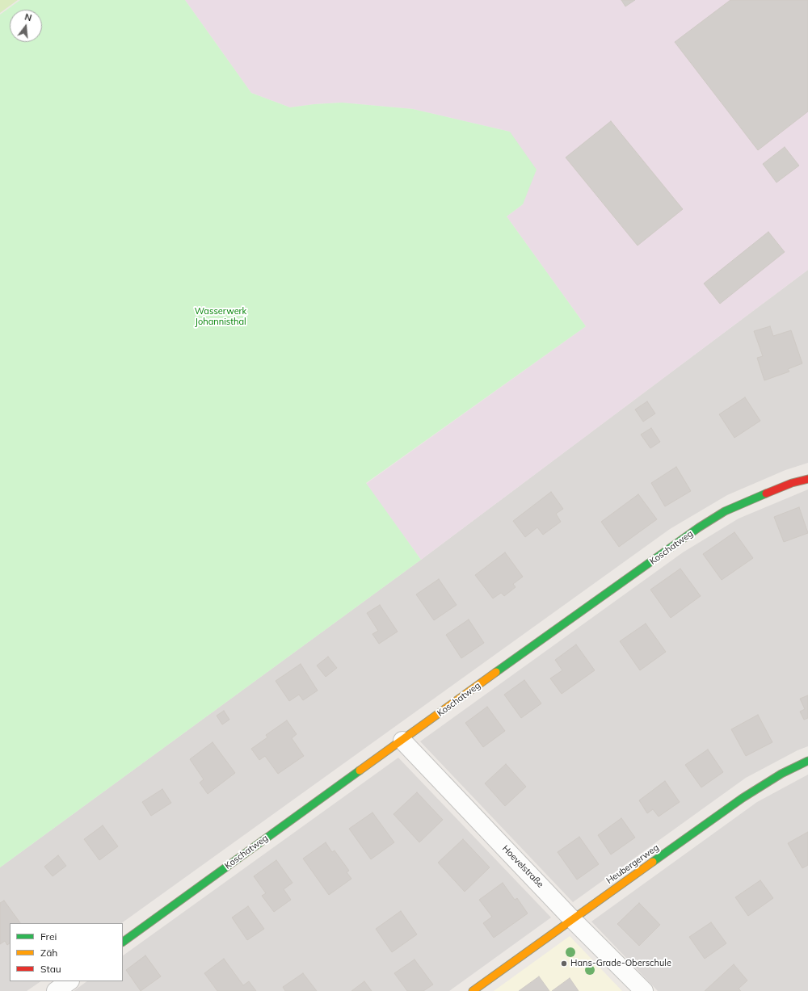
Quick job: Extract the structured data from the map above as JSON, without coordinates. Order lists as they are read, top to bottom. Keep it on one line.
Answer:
{"streets":{"street":["Koschatweg","Heubergerweg","Hoevelstraße"]},"crossings":[["Koschatweg","Hoevelstraße"],["Heubergerweg","Hoevelstraße"]],"parks":["Wasserwerk Johannisthal"],"places":["Hans-Grade-Oberschule"],"legend":["Frei","Zäh","Stau"],"north":"top"}
